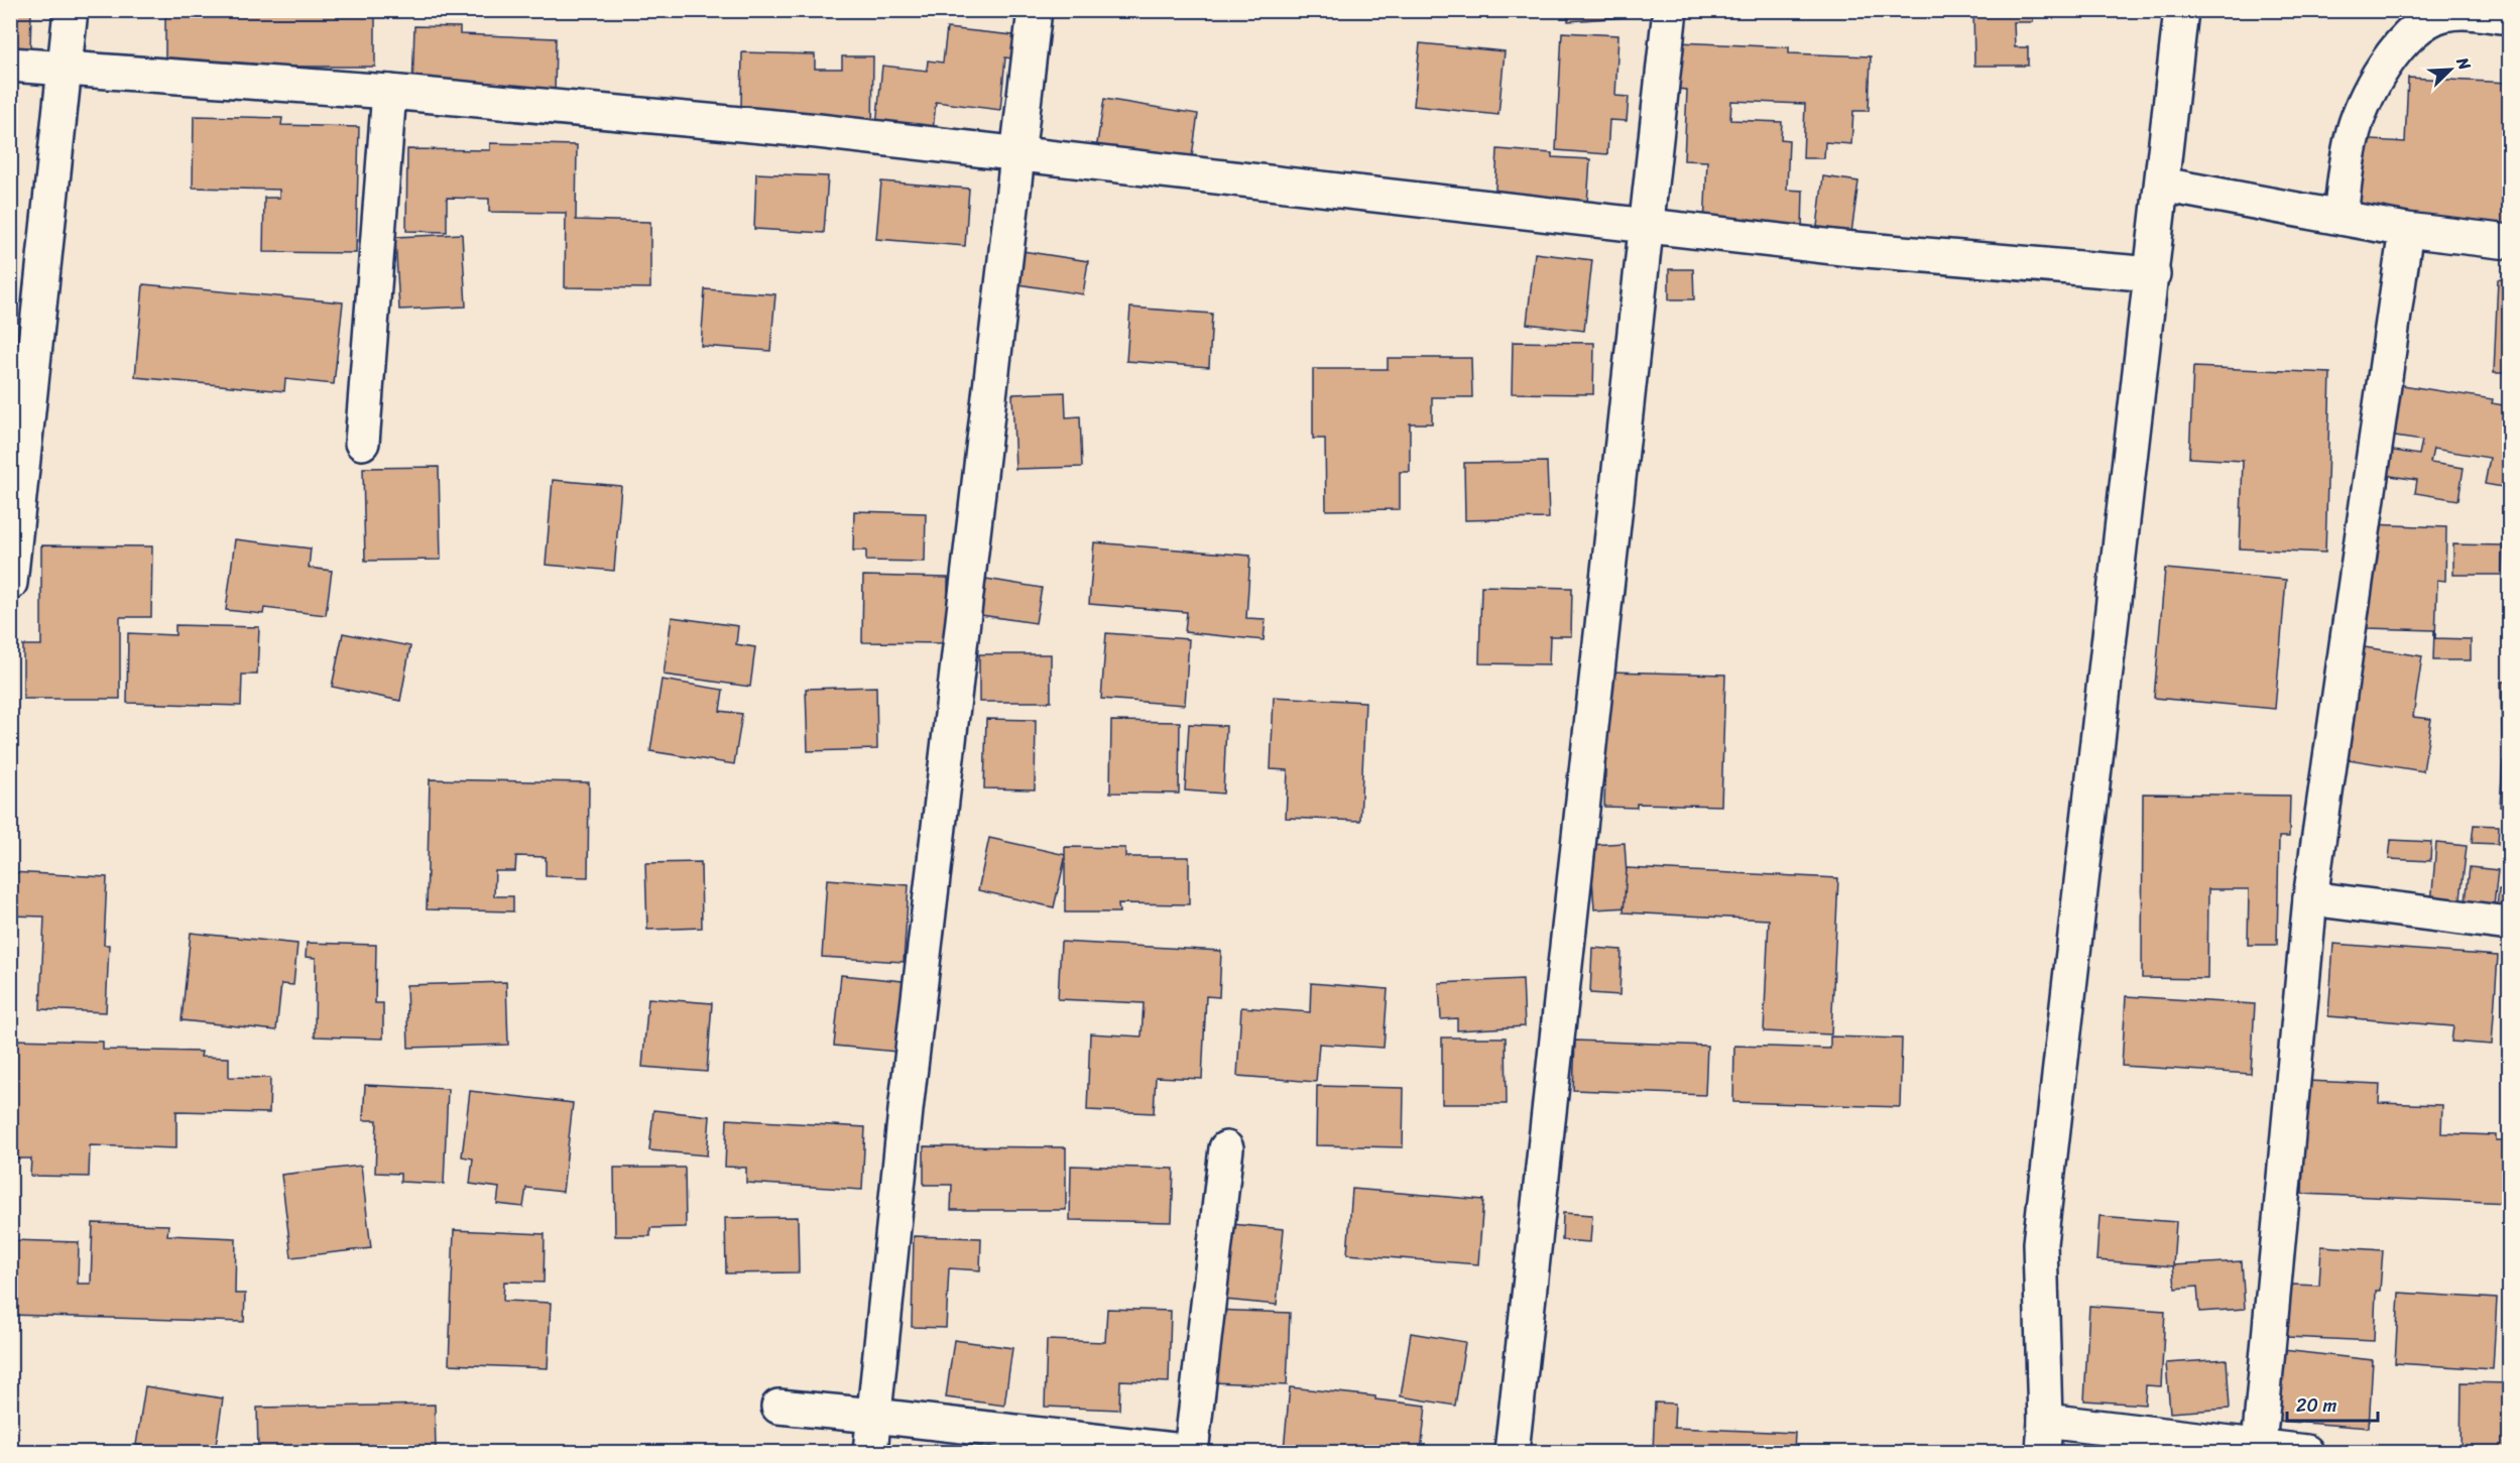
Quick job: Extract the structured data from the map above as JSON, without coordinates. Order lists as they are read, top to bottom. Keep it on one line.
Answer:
{"scale_bar":"20 m","north":"top right"}
